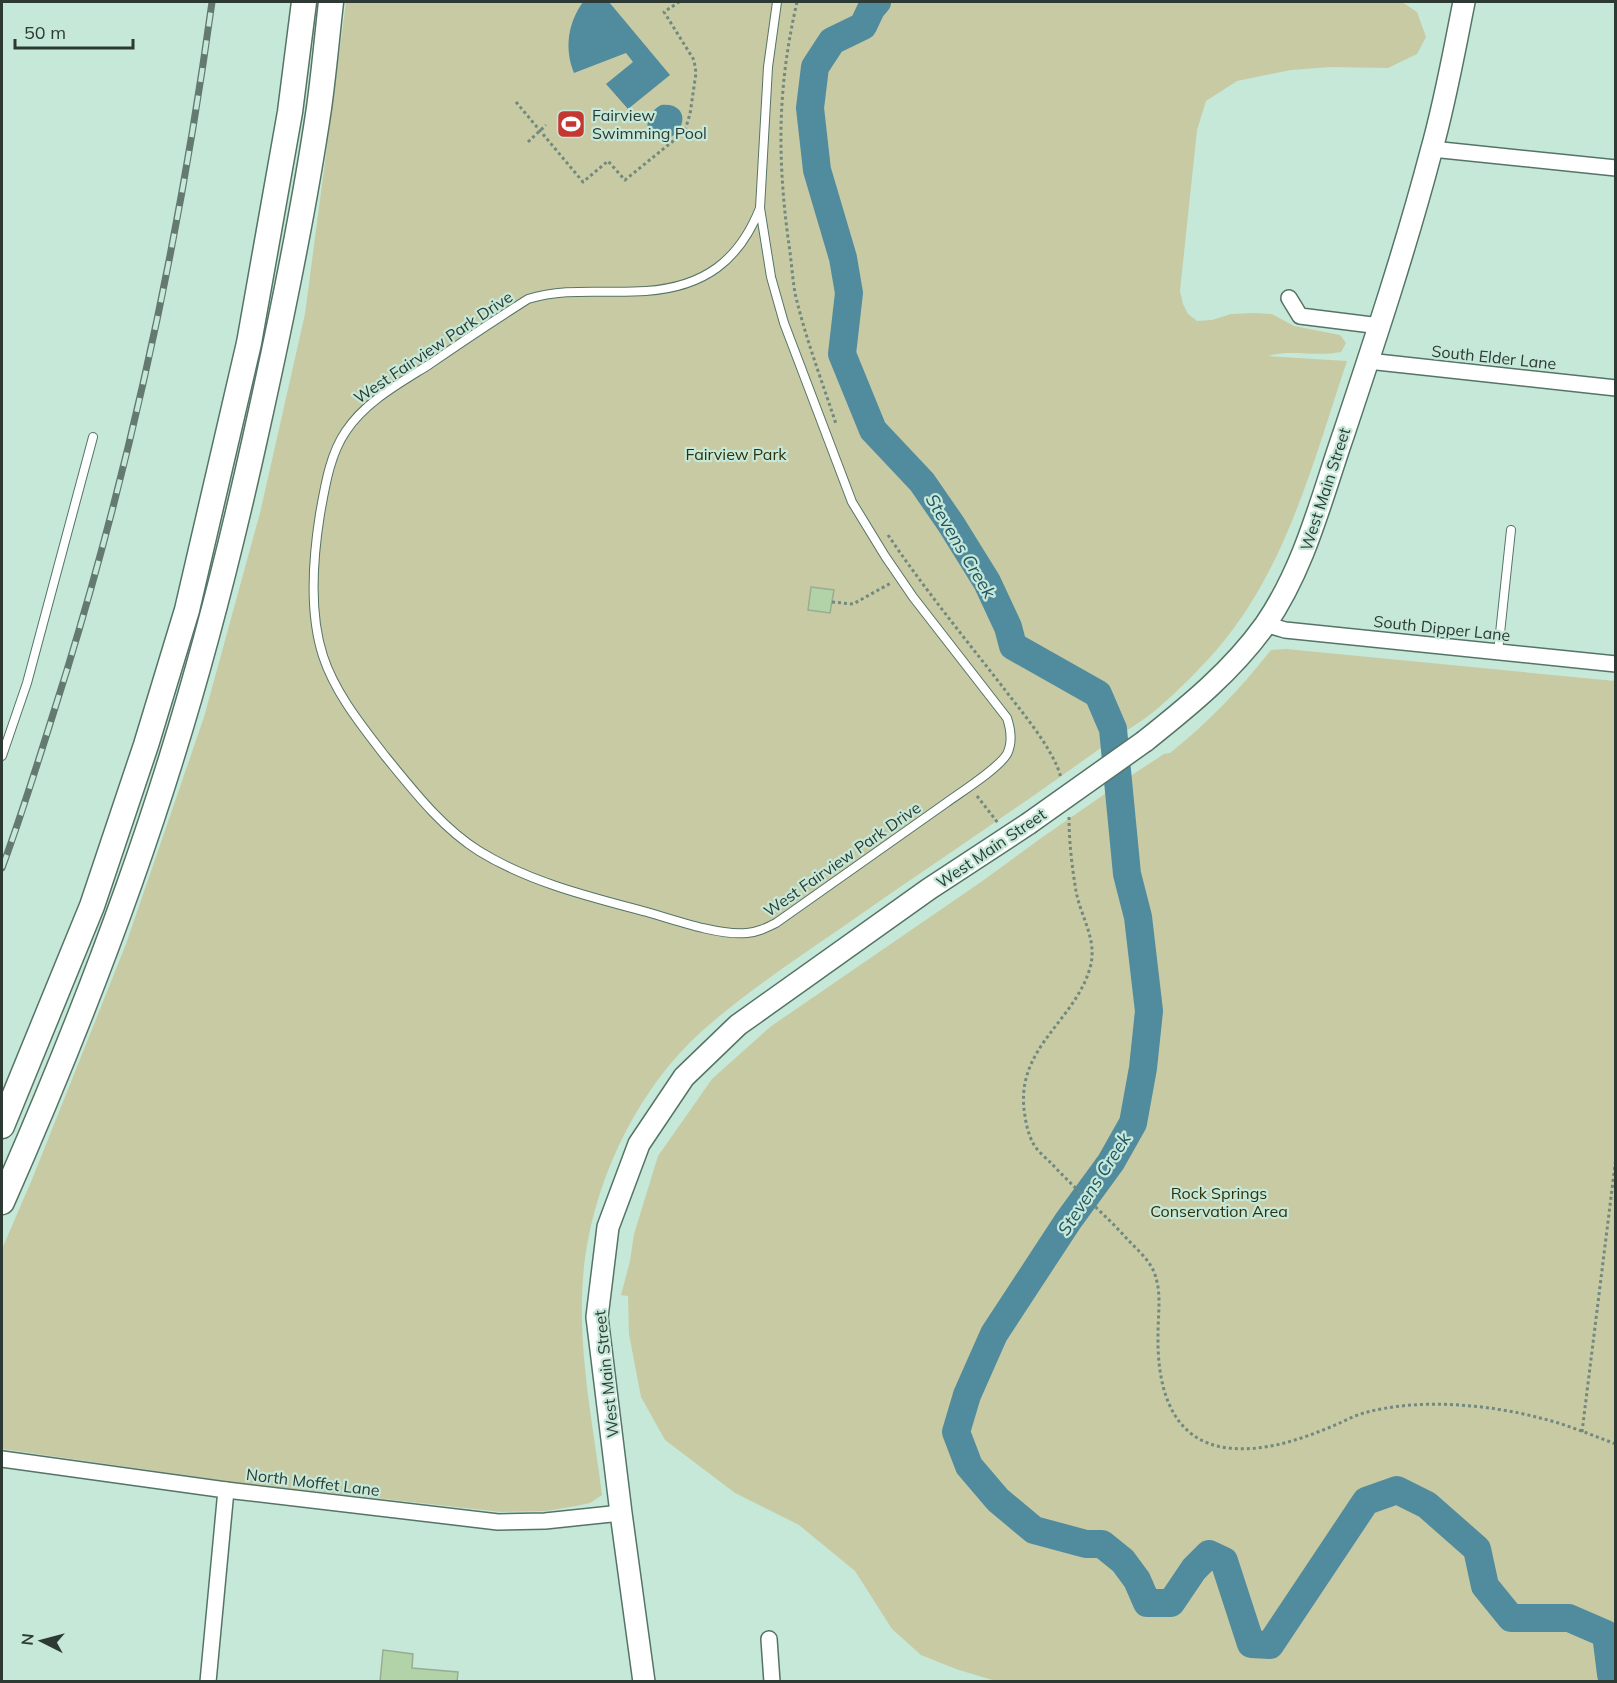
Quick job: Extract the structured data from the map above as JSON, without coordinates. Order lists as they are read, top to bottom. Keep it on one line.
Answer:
{"streets":{"street":["South Elder Lane","West Main Street","South Dipper Lane","North Moffet Lane"],"lane":["West Fairview Park Drive"]},"crossings":[["South Elder Lane","West Main Street"],["West Main Street","South Dipper Lane"],["West Main Street","North Moffet Lane"]],"water":["Stevens Creek"],"parks":["Fairview Park","Rock Springs Conservation Area"],"places":{"sports":["Fairview Swimming Pool"]},"scale_bar":"50 m","north":"left"}
